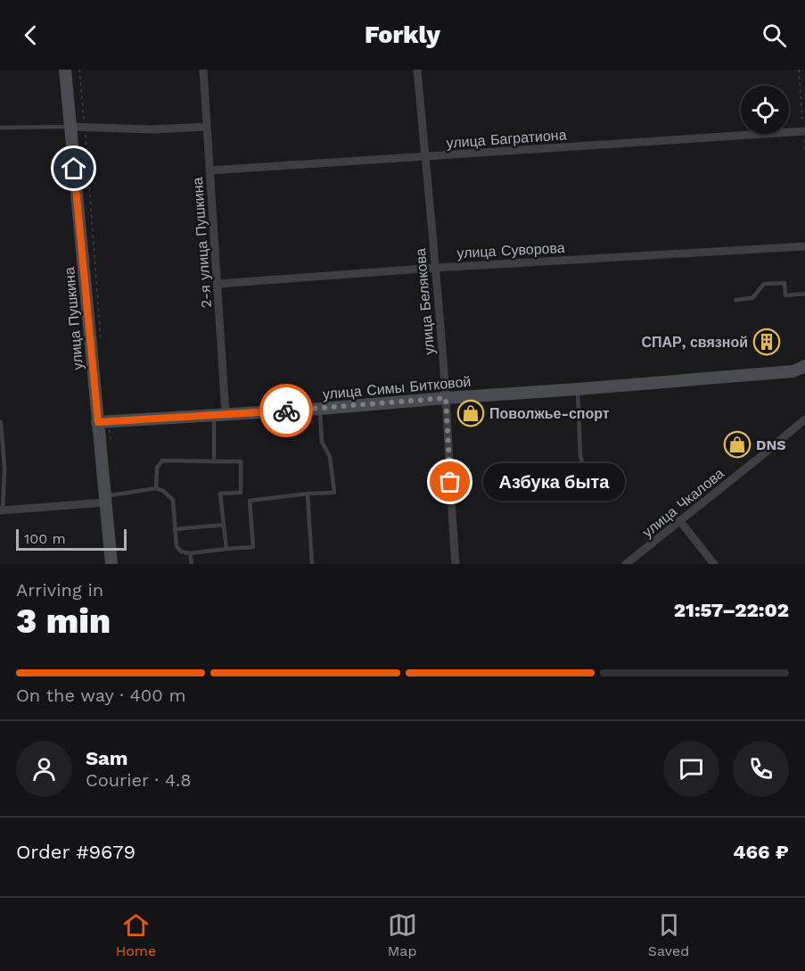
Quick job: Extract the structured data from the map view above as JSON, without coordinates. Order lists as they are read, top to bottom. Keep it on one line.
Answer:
{"streets":{"street":["улица Багратиона","2-я улица Пушкина","улица Суворова","улица Белякова","улица Пушкина","улица Симы Битковой","улица Чкалова"]},"crossings":[["улица Багратиона","2-я улица Пушкина"],["улица Багратиона","улица Белякова"],["2-я улица Пушкина","улица Суворова"],["2-я улица Пушкина","улица Симы Битковой"],["улица Суворова","улица Белякова"],["улица Белякова","улица Симы Битковой"],["улица Пушкина","улица Симы Битковой"]],"places":{"building":["СПАР, связной"],"shop":["Поволжье-спорт","DNS"],"other":["Азбука быта"]},"scale_bar":"100 m","page":{"header":"Forkly","bubble":"Азбука быта","scale":"100 m","heading":["3 min","Arriving in","21:57–22:02"],"panel":["Sam","Courier · 4.8","Order #9679","466 ₽"],"bar":"On the way · 400 m","tabs":["Home","Map","Saved"]}}
